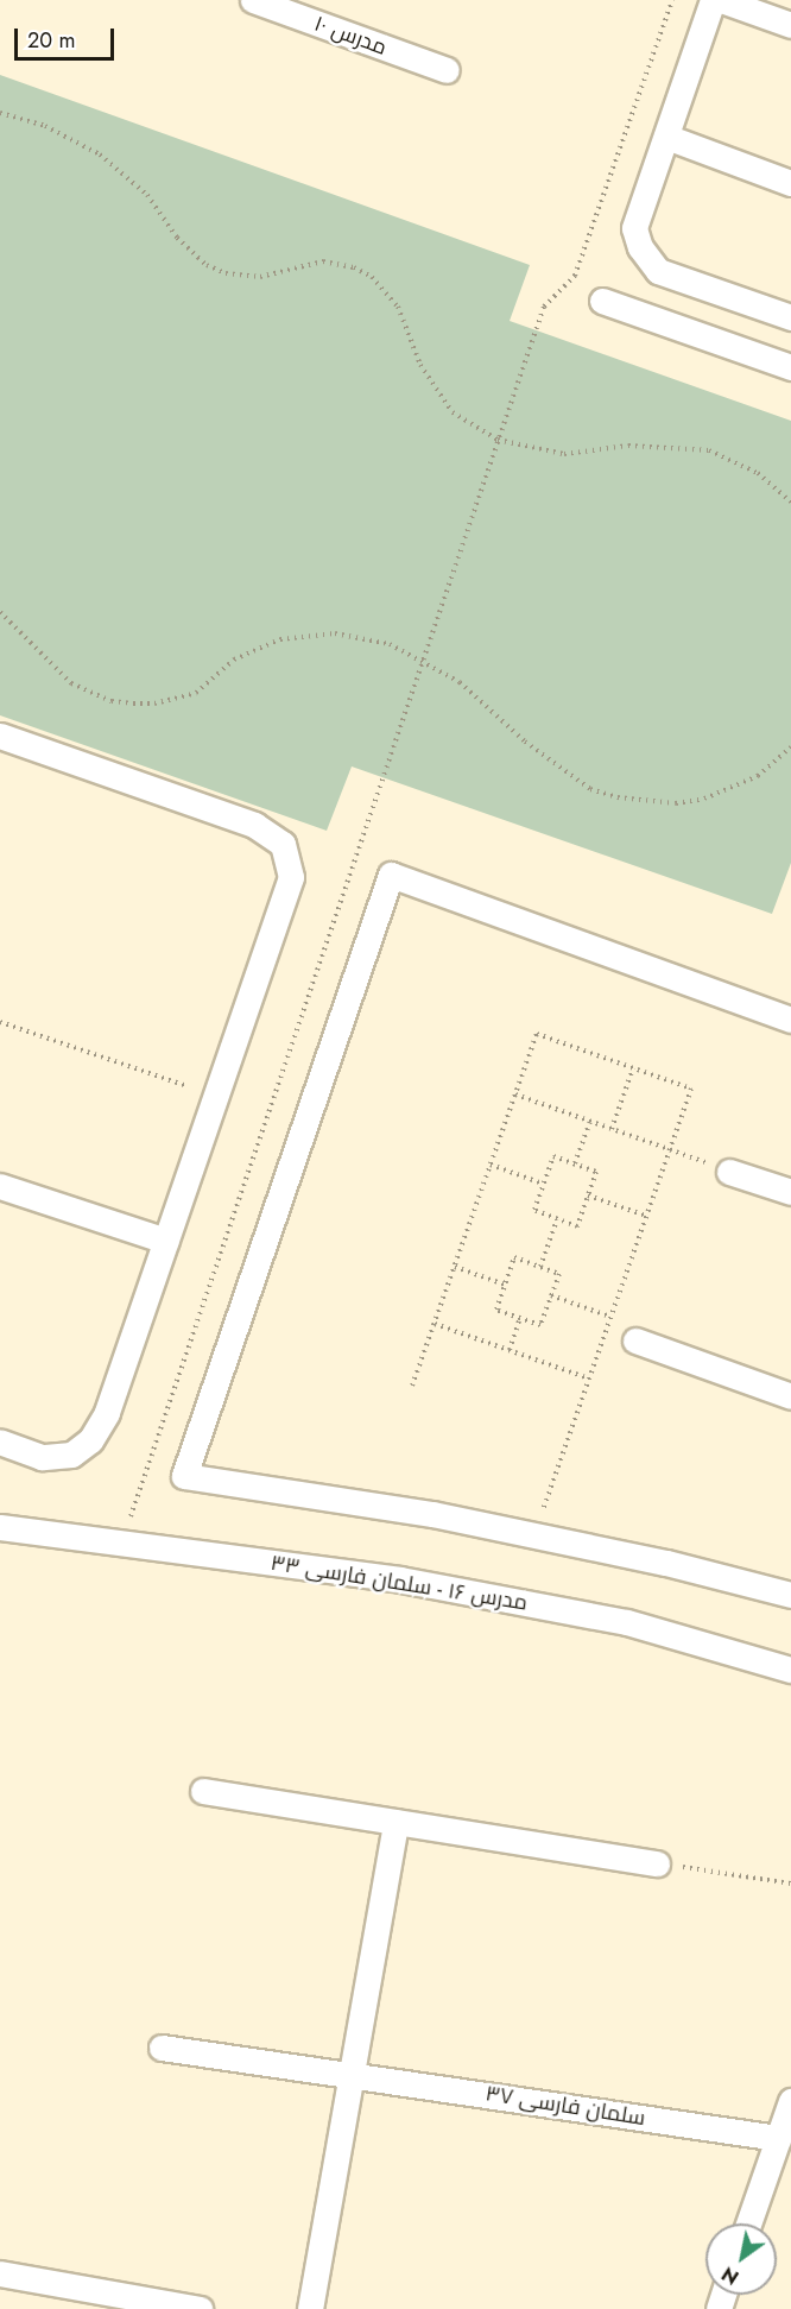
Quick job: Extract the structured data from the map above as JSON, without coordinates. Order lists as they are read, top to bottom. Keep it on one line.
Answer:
{"streets":{"street":["مدرس ۱۰","مدرس ۱۶ - سلمان فارسی ۳۳","سلمان فارسی ۳۷"]},"scale_bar":"20 m","north":"bottom left"}
